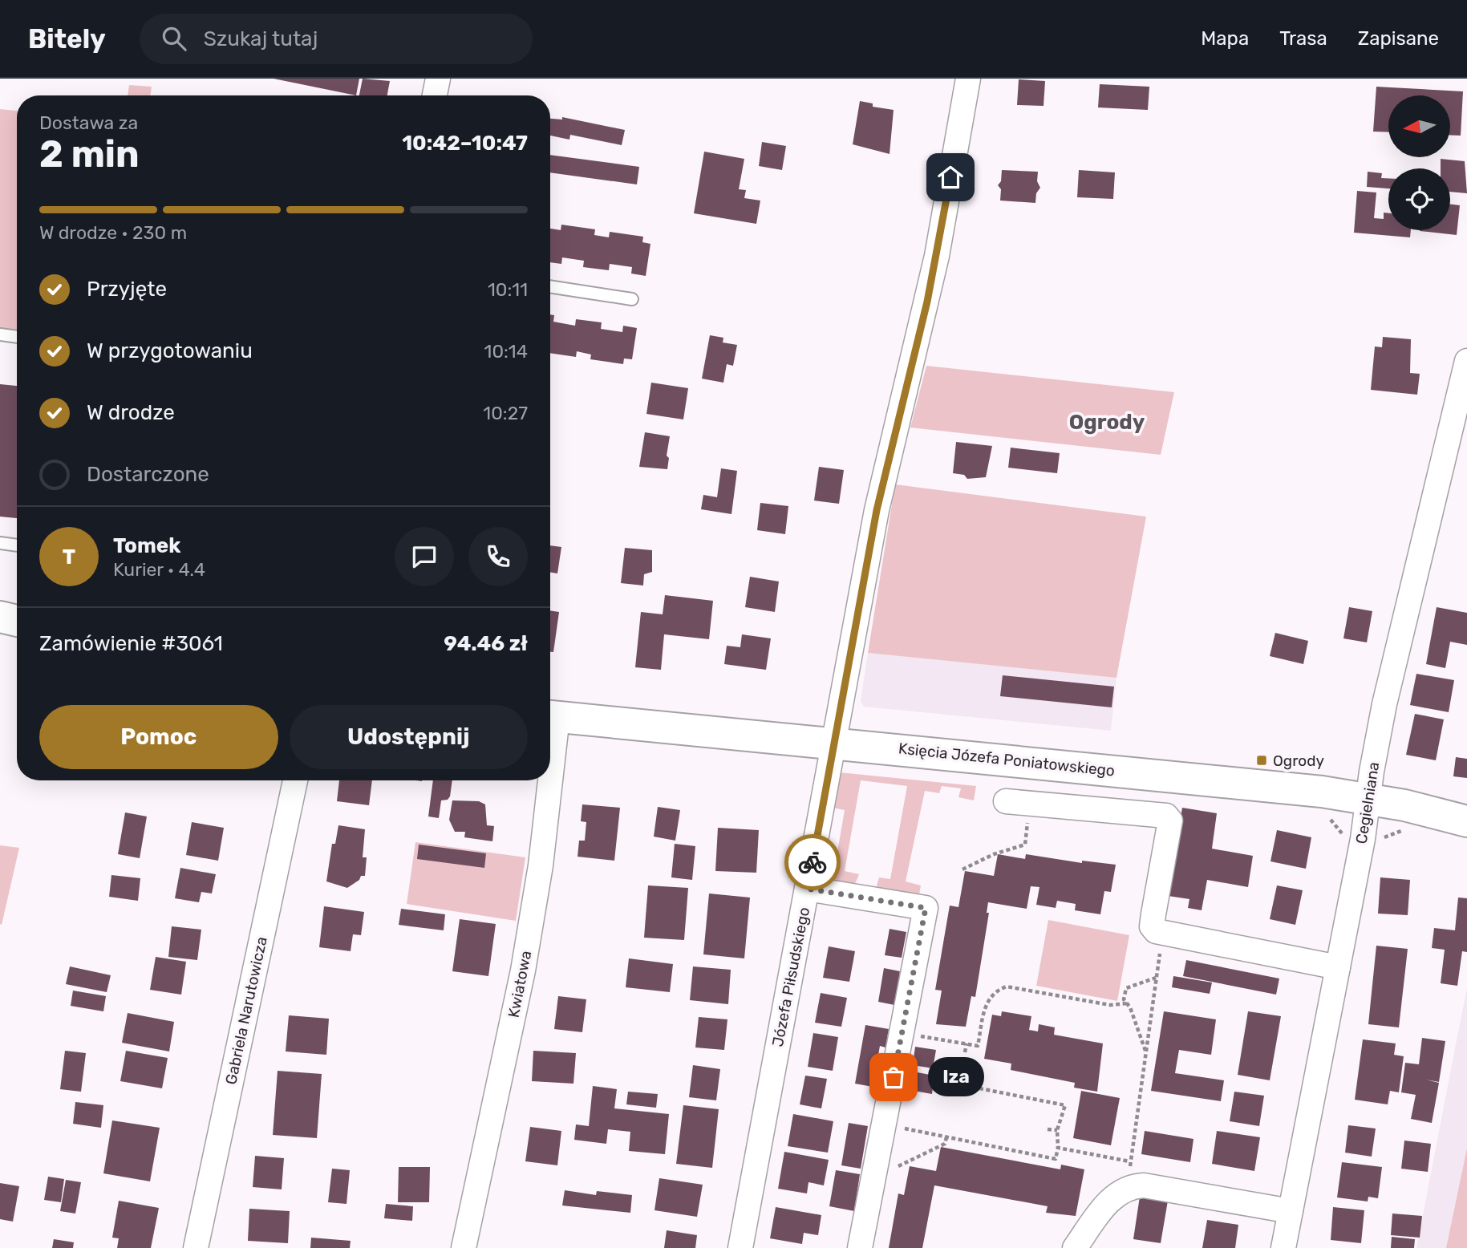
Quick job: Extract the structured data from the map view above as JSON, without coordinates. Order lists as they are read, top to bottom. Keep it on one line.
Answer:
{"streets":{"street":["Księcia Józefa Poniatowskiego","Cegielniana","Józefa Piłsudskiego","Kwiatowa","Gabriela Narutowicza"]},"crossings":[["Księcia Józefa Poniatowskiego","Cegielniana"],["Księcia Józefa Poniatowskiego","Józefa Piłsudskiego"]],"districts":["Ogrody"],"places":{"transit":["Ogrody"],"other":["Iza"]},"north":"left","page":{"header":"Bitely","search":"Szukaj tutaj","nav":["Mapa","Trasa","Zapisane"],"heading":["2 min","Dostawa za","10:42–10:47"],"panel":["Tomek","Kurier · 4.4","Zamówienie #3061","94.46 zł"],"bar":"W drodze · 230 m","list":[["Przyjęte","10:11"],["W przygotowaniu","10:14"],["W drodze","10:27"],"Dostarczone"],"round":"T","buttons":["Pomoc","Udostępnij"],"bubble":"Iza"}}
